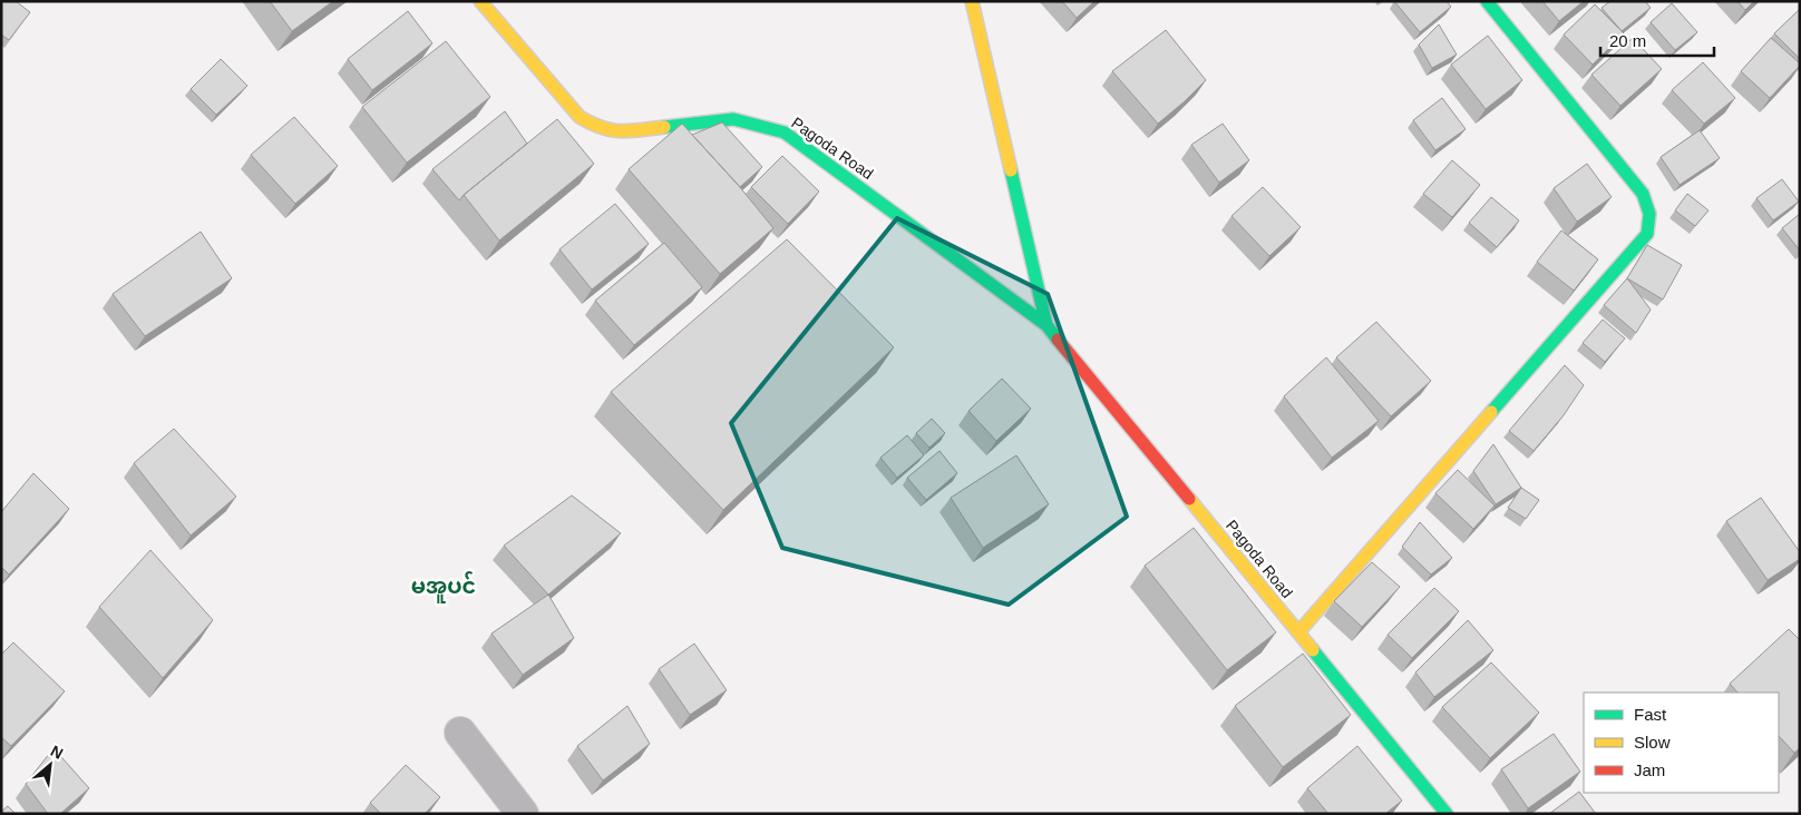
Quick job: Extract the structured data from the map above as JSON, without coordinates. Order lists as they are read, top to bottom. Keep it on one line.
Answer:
{"streets":{"main road":["Pagoda Road"]},"districts":["မအူပင်"],"legend":["Fast","Slow","Jam"],"scale_bar":"20 m","north":"top right"}
